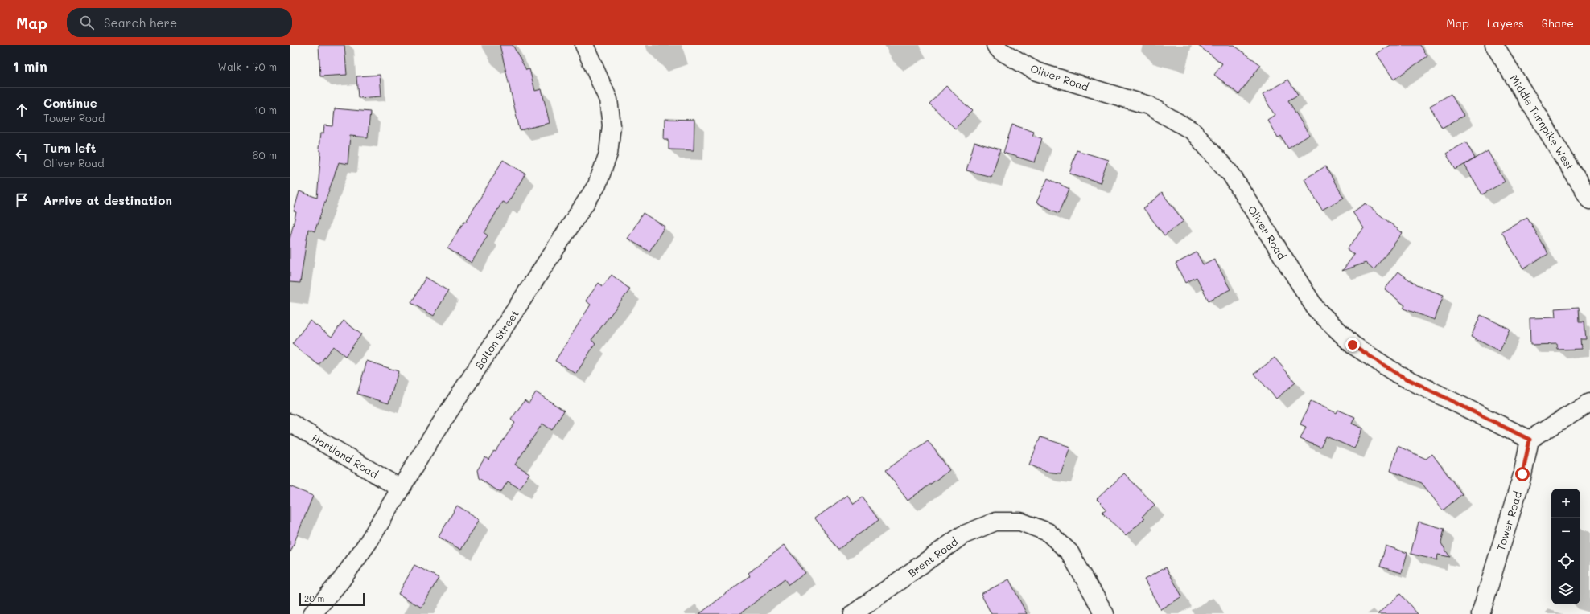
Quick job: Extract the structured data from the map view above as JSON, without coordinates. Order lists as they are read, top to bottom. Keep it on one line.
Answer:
{"streets":{"street":["Oliver Road","Middle Turnpike West","Bolton Street","Hartland Road","Tower Road","Brent Road"]},"crossings":[["Oliver Road","Tower Road"],["Bolton Street","Hartland Road"]],"scale_bar":"20 m","page":{"header":"Map","search":"Search here","nav":["Map","Layers","Share"],"heading":["1 min","Walk · 70 m"],"list":[["Continue","Tower Road","10 m"],["Turn left","Oliver Road","60 m"],"Arrive at destination"],"map_buttons":["+","−"],"scale":"20 m"}}
